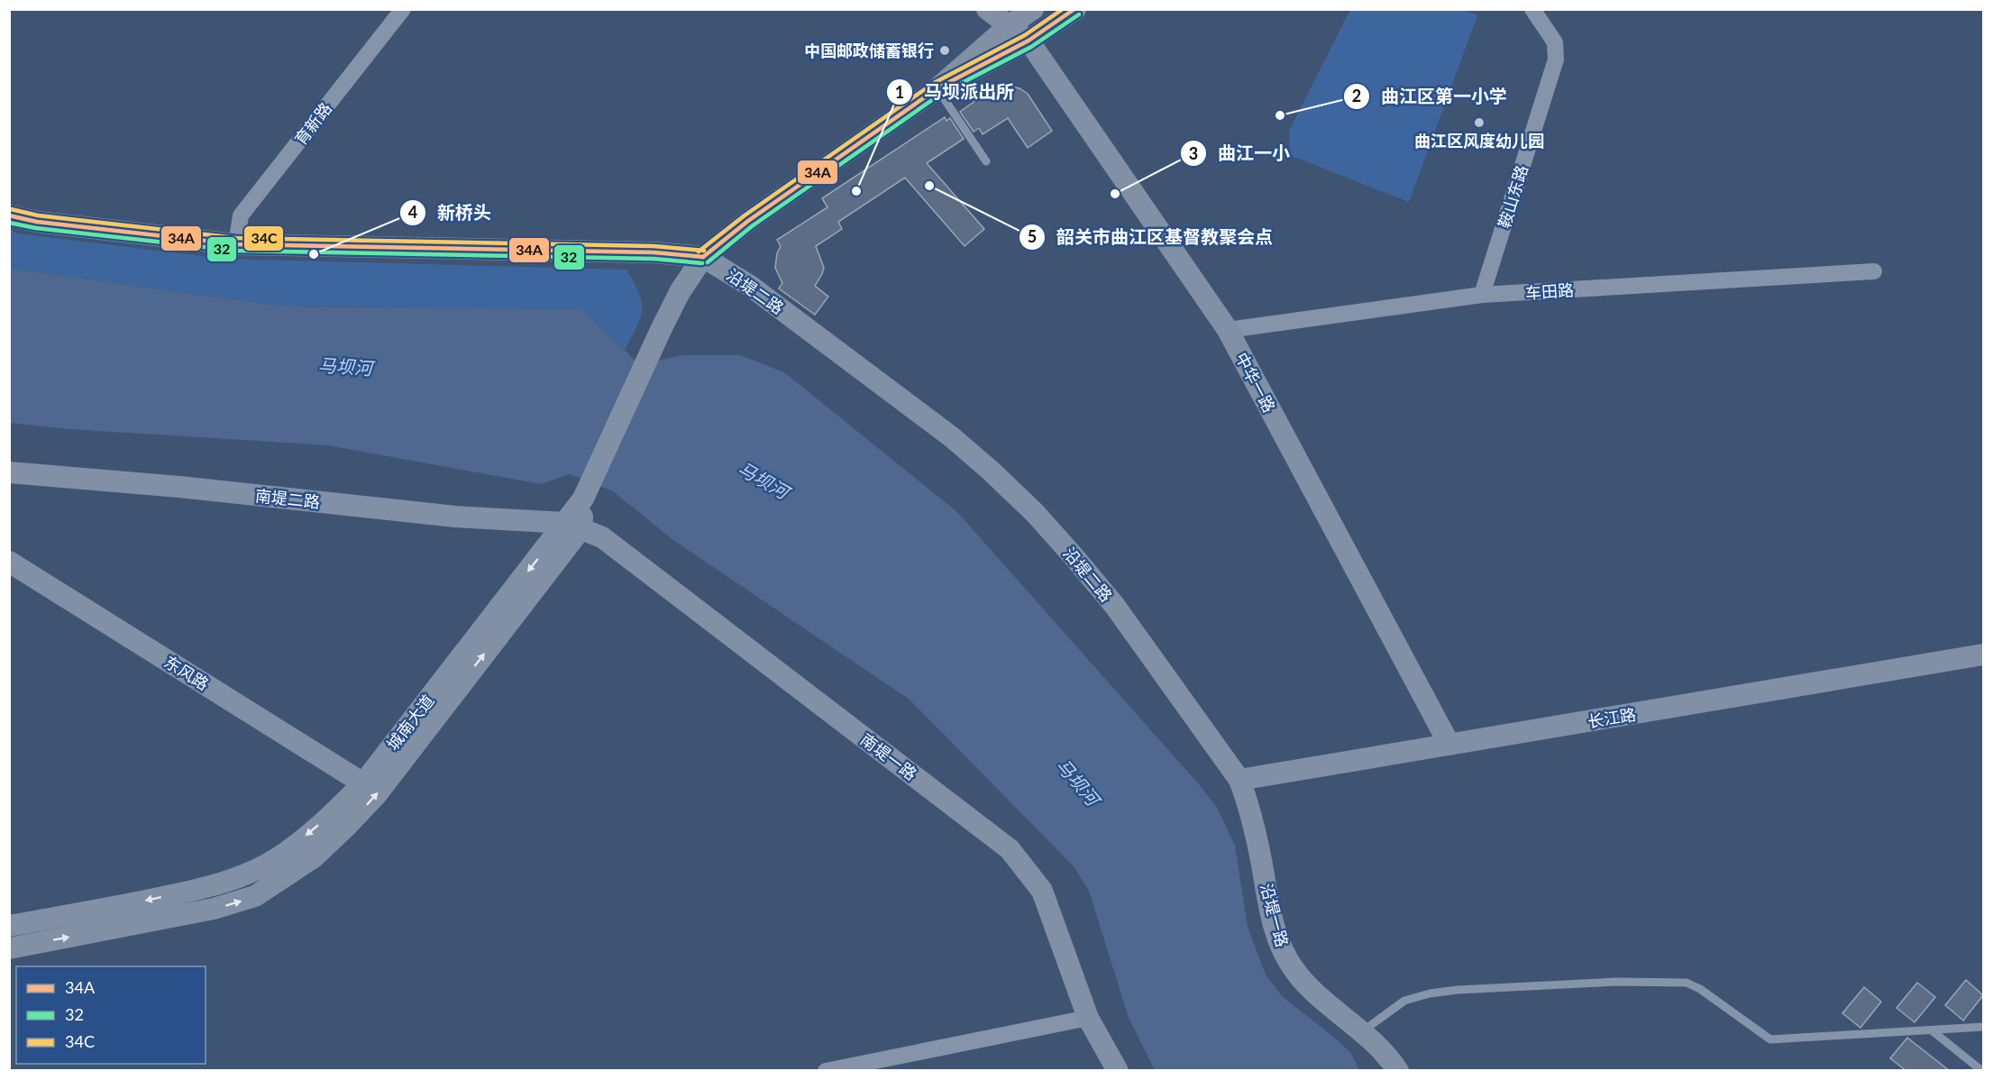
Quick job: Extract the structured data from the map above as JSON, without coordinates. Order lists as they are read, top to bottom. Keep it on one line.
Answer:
{"streets":{"main road":["沿堤二路","中华一路","南堤二路","东风路","长江路","城南大道","南堤一路","沿堤一路"],"street":["育新路","鞍山东路","车田路"]},"crossings":[["育新路","沿堤二路"],["鞍山东路","车田路"],["沿堤二路","长江路"],["沿堤二路","城南大道"],["沿堤二路","沿堤一路"],["车田路","中华一路"],["中华一路","长江路"],["南堤二路","城南大道"],["南堤二路","南堤一路"],["东风路","城南大道"],["长江路","沿堤一路"],["城南大道","南堤一路"]],"water":["马坝河"],"places":["中国邮政储蓄银行","曲江区第一小学","曲江区风度幼儿园","韶关市曲江区基督教聚会点","马坝派出所","曲江一小","新桥头"],"lines":["transit line 34A","transit line 34C","transit line 32"],"legend":["34A","32","34C"]}
